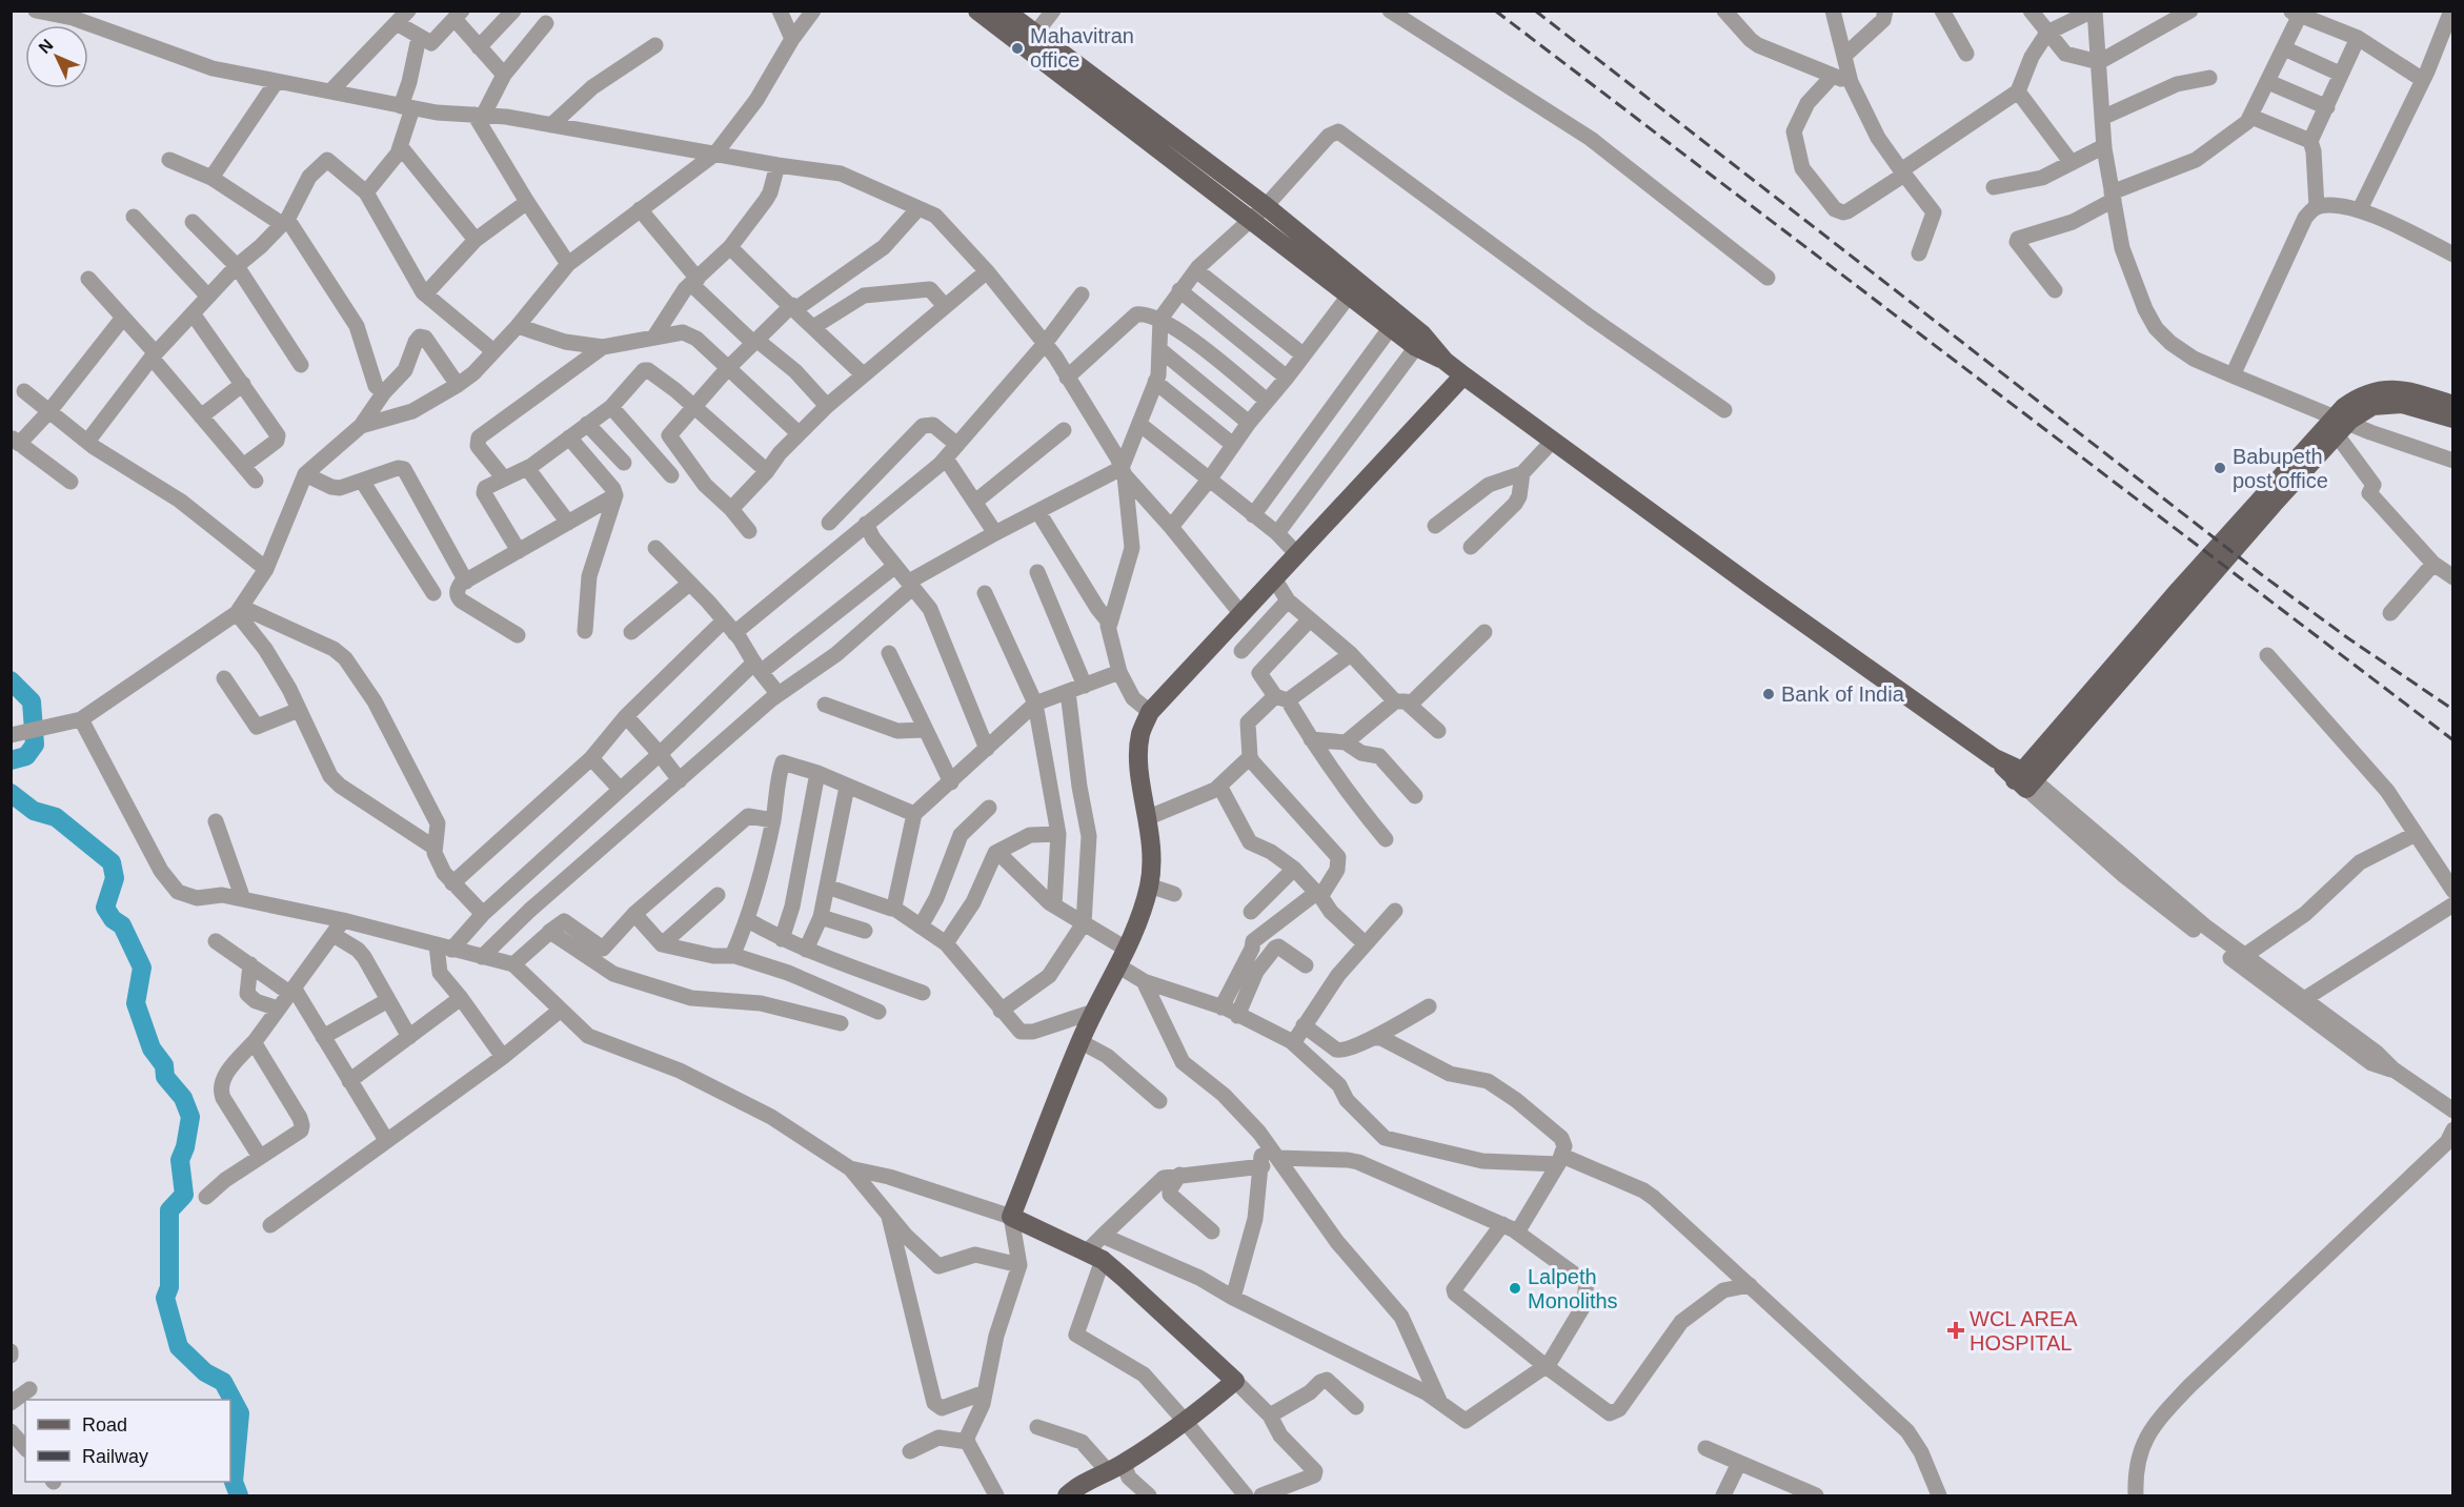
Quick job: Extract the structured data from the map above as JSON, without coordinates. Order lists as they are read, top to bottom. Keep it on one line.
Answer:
{"places":{"other":["Mahavitran office","Babupeth post office","Bank of India","Lalpeth Monoliths"],"health":["WCL AREA HOSPITAL"]},"legend":["Road","Railway"],"north":"top left"}
